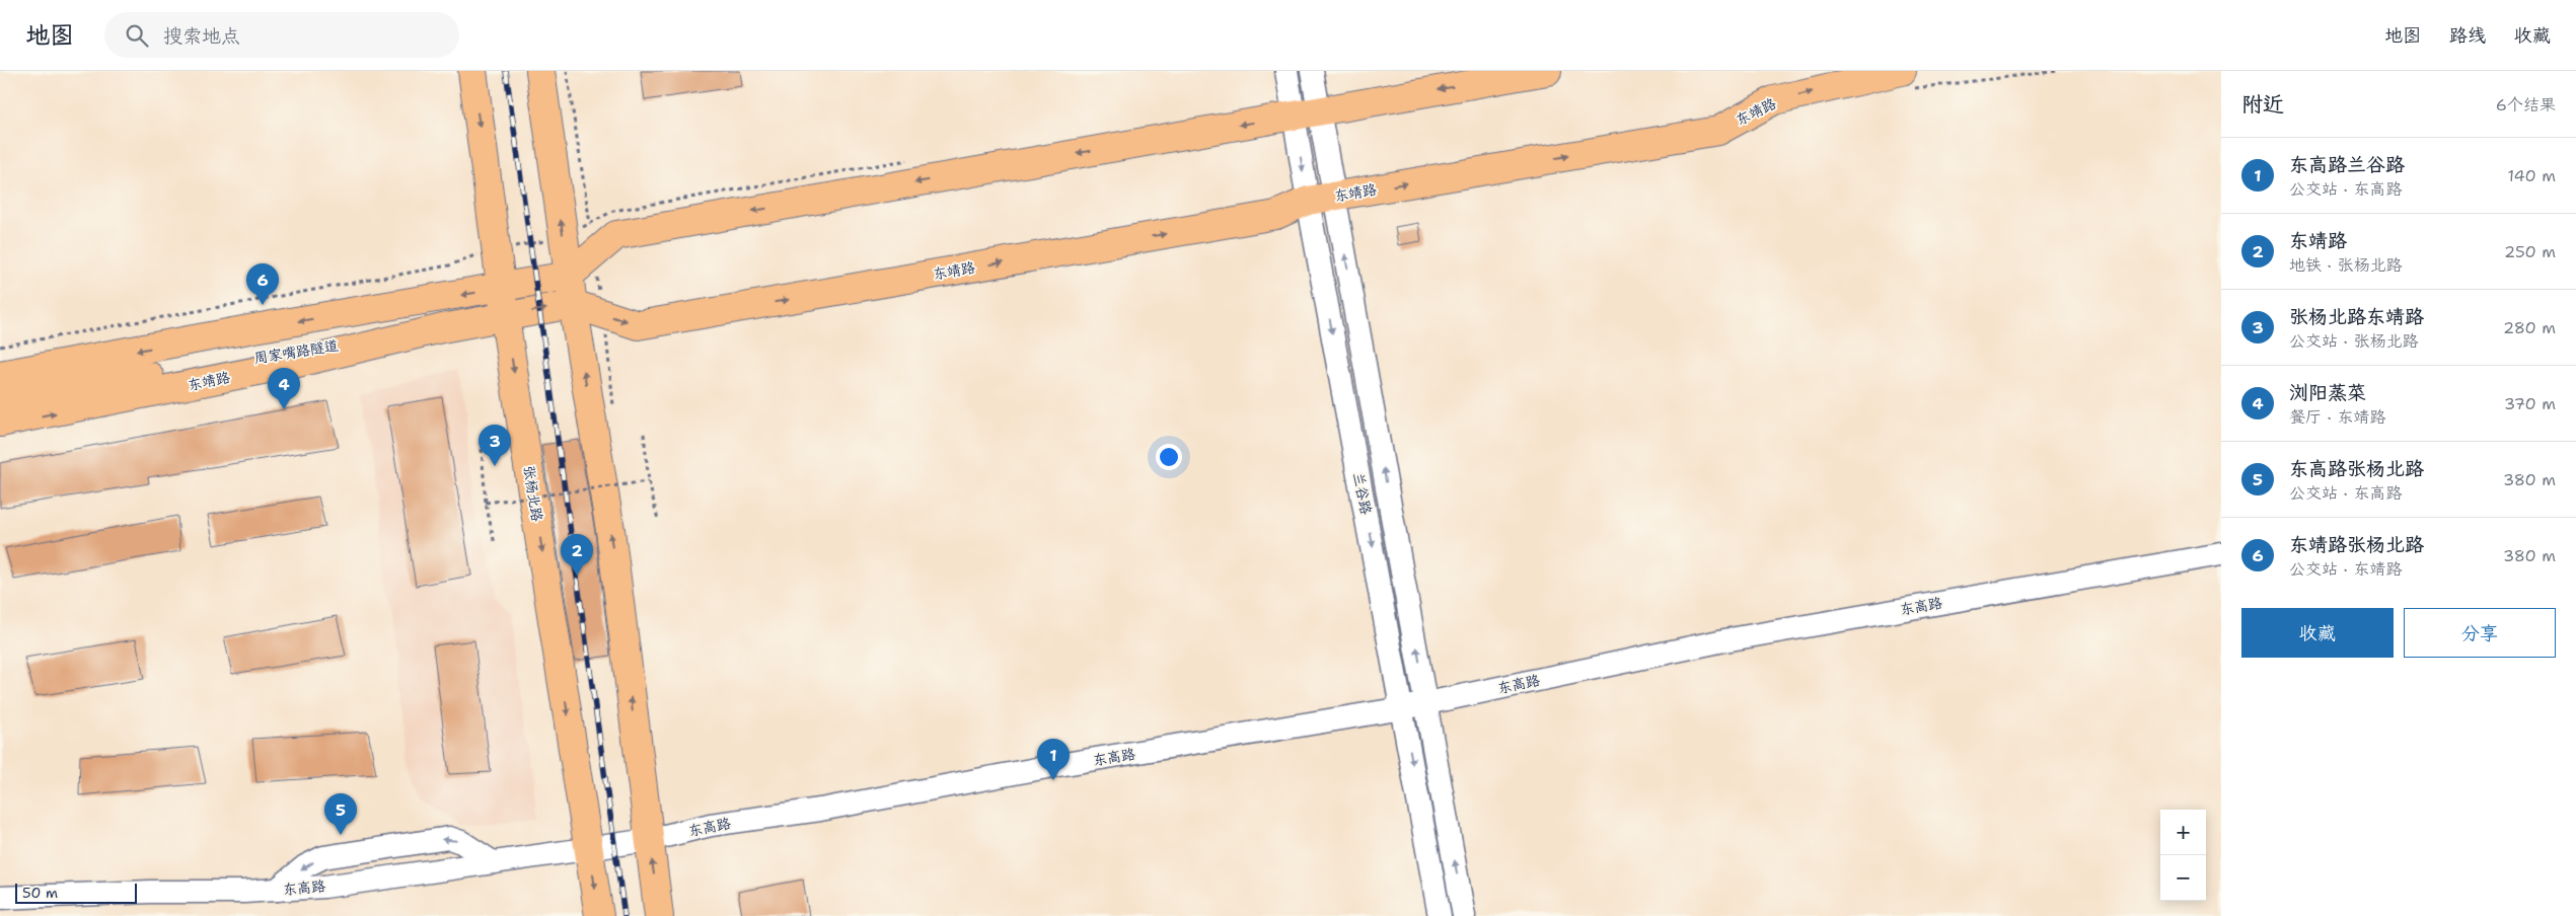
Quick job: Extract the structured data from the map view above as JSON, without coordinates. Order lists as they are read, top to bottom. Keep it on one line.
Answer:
{"streets":{"main road":["东靖路","周家嘴路隧道","张杨北路"],"street":["兰谷路","东高路"]},"crossings":[["东靖路","周家嘴路隧道"],["东靖路","张杨北路"],["东靖路","兰谷路"],["张杨北路","东高路"],["兰谷路","东高路"]],"scale_bar":"50 m","page":{"header":"地图","search":"搜索地点","nav":["地图","路线","收藏"],"heading":["附近","6个结果"],"list":[{"mark":"1","name":"东高路兰谷路","note":"公交站 · 东高路","value":"140 m"},{"mark":"2","name":"东靖路","note":"地铁 · 张杨北路","value":"250 m"},{"mark":"3","name":"张杨北路东靖路","note":"公交站 · 张杨北路","value":"280 m"},{"mark":"4","name":"浏阳蒸菜","note":"餐厅 · 东靖路","value":"370 m"},{"mark":"5","name":"东高路张杨北路","note":"公交站 · 东高路","value":"380 m"},{"mark":"6","name":"东靖路张杨北路","note":"公交站 · 东靖路","value":"380 m"}],"pins":["6","4","3","2","1","5"],"buttons":["收藏","分享"],"map_buttons":["+","−"],"scale":"50 m"}}
